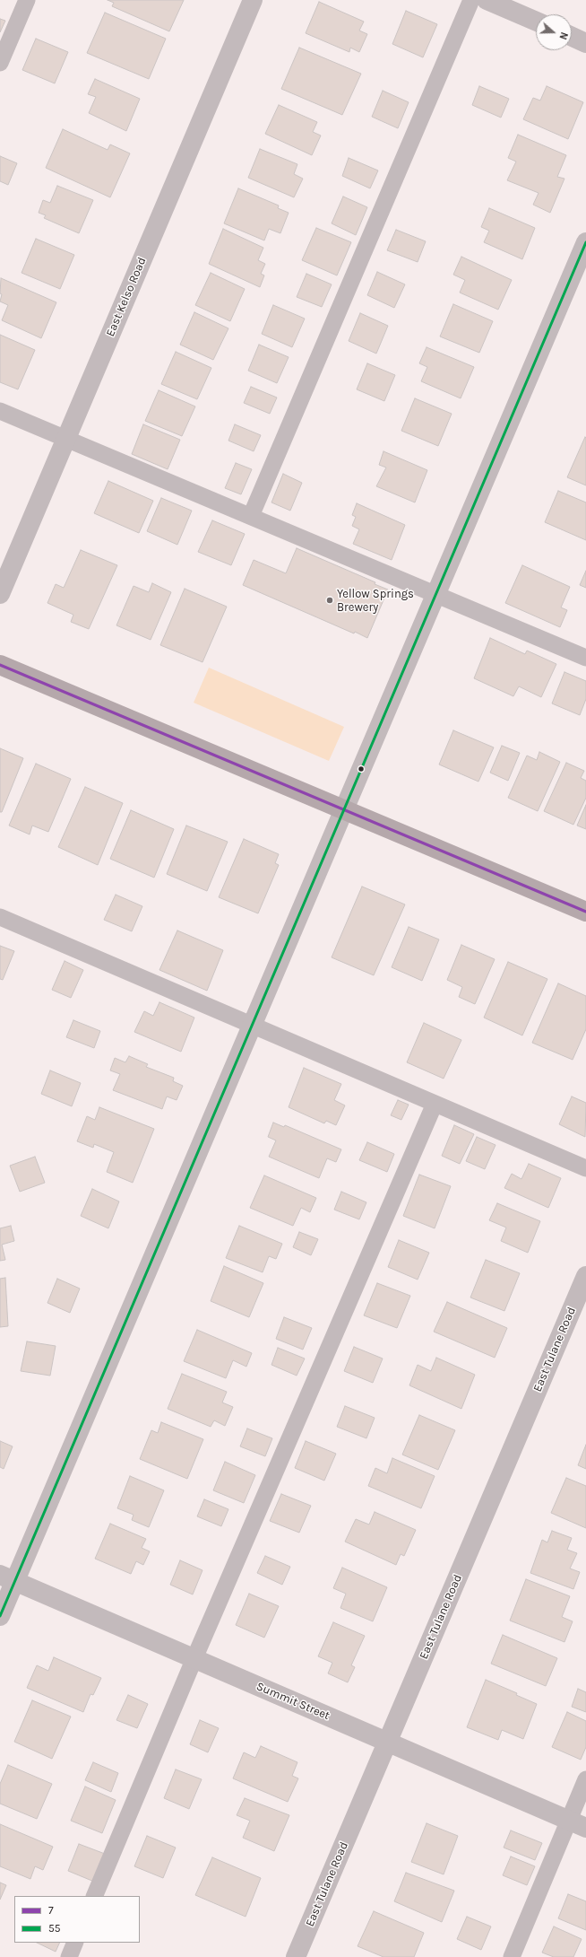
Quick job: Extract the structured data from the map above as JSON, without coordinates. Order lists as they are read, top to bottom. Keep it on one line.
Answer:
{"streets":{"street":["East Kelso Road","East Tulane Road","Summit Street"]},"crossings":[["East Tulane Road","Summit Street"]],"places":["Yellow Springs Brewery"],"lines":["transit line 55","transit line 7"],"legend":["7","55"],"north":"right"}
